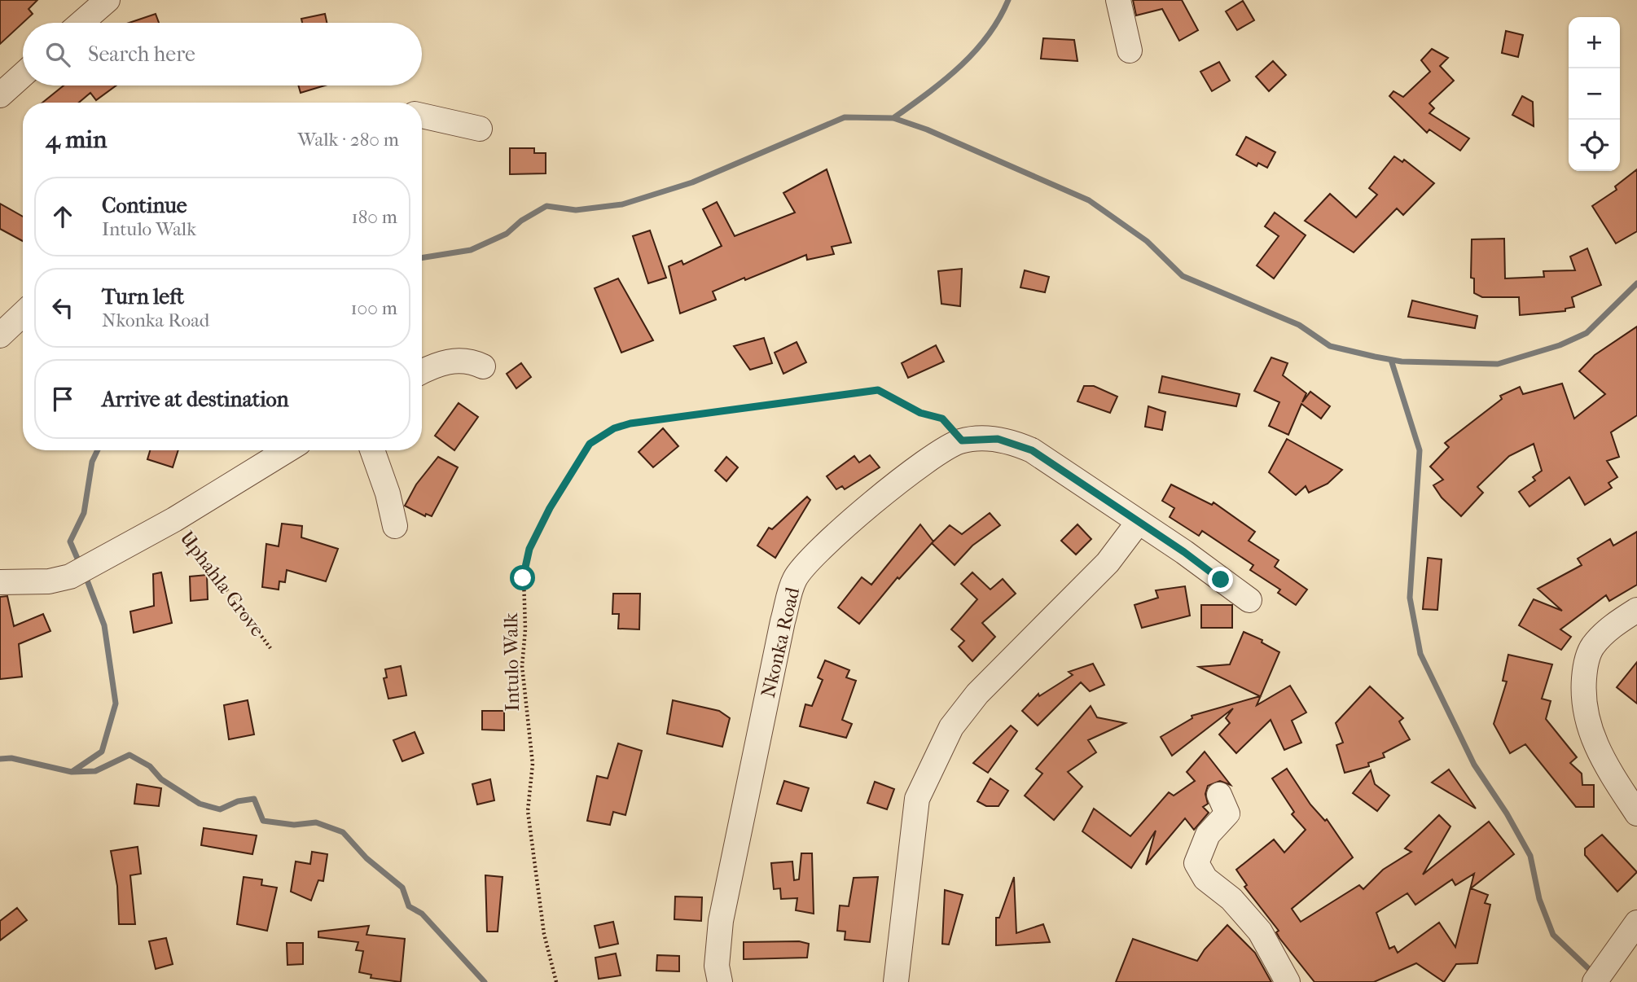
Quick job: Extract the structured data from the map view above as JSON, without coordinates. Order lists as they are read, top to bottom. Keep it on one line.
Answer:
{"streets":{"street":["Uphahla Grove","Nkonka Road"],"path":["Intulo Walk"]},"crossings":[["Nkonka Road","Intulo Walk"]],"page":{"map_buttons":["+","−"],"search":"Search here","heading":["4 min","Walk · 280 m"],"list":[["Continue","Intulo Walk","180 m"],["Turn left","Nkonka Road","100 m"],"Arrive at destination"]}}
